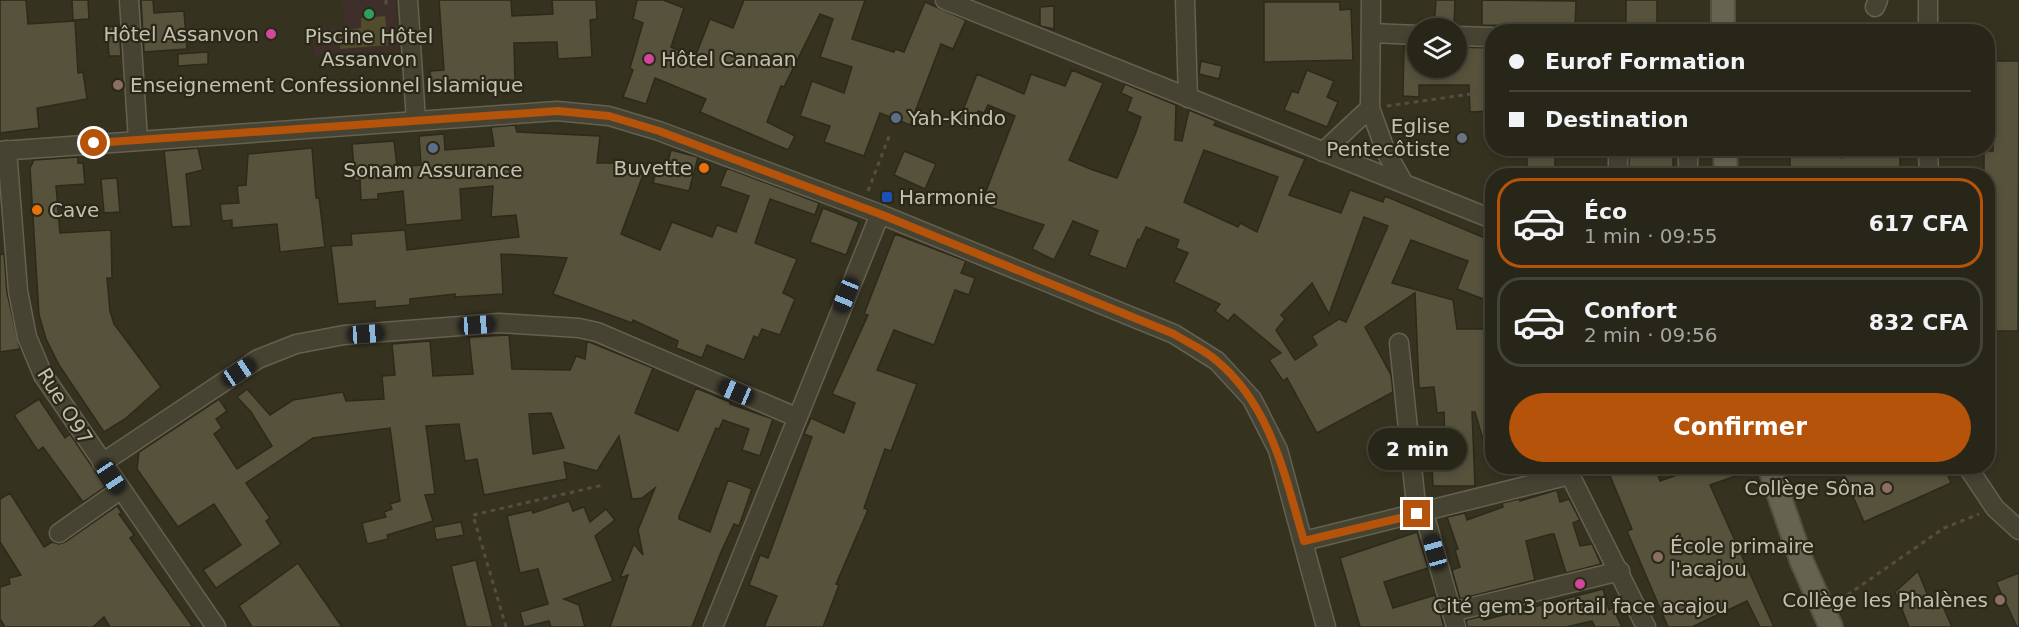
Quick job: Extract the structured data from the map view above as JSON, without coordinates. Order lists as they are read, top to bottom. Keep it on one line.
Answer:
{"streets":{"street":["Rue O97"]},"places":{"other":["Piscine Hôtel Assanvon","Hôtel Assanvon","Hôtel Canaan","Enseignement Confessionnel Islamique","Yah-Kindo","Eglise Pentecôtiste","Sonam Assurance","Buvette","Cave","Collège Sôna","École primaire l'acajou","Cité gem3 portail face acajou","Collège les Phalènes"],"transit":["Harmonie"]},"page":{"banner":["Eurof Formation","Destination"],"list":[{"name":"Éco","note":"1 min · 09:55","value":"617 CFA"},{"name":"Confort","note":"2 min · 09:56","value":"832 CFA"}],"buttons":"Confirmer","bubble":"2 min"}}
